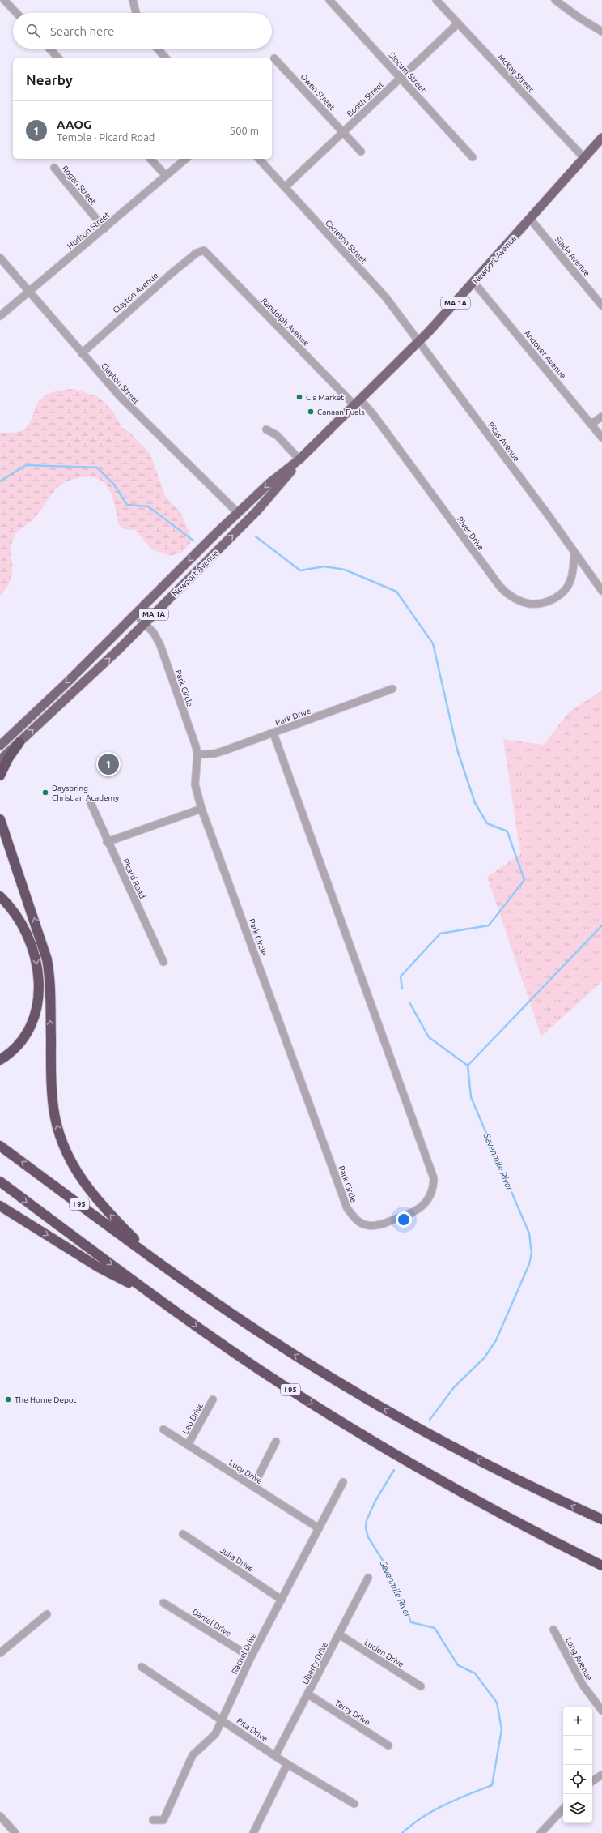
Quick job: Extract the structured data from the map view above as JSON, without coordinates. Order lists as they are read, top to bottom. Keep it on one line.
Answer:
{"streets":{"highway":["I 95"],"main road":["Newport Avenue","MA 1A"],"street":["Slocum Street","McKay Street","Owen Street","Booth Street","Rogan Street","Hudson Street","Carleton Street","Slade Avenue","Clayton Avenue","Randolph Avenue","Andover Avenue","Clayton Street","Pitas Avenue","River Drive","Park Circle","Park Drive","Picard Road","Leo Drive","Lucy Drive","Julia Drive","Daniel Drive","Rachel Drive","Lucien Drive","Long Avenue","Liberty Drive","Terry Drive","Rita Drive"]},"crossings":[["Slocum Street","Booth Street"],["McKay Street","Booth Street"],["McKay Street","Newport Avenue"],["Owen Street","Booth Street"],["Booth Street","Carleton Street"],["Rogan Street","Hudson Street"],["Hudson Street","Clayton Street"],["Carleton Street","Newport Avenue"],["Carleton Street","Pitas Avenue"],["Slade Avenue","Newport Avenue"],["Newport Avenue","Randolph Avenue"],["Newport Avenue","Andover Avenue"],["Newport Avenue","Clayton Street"],["Newport Avenue","Pitas Avenue"],["Newport Avenue","River Drive"],["Newport Avenue","Park Circle"],["Clayton Avenue","Randolph Avenue"],["Clayton Avenue","Clayton Street"],["Randolph Avenue","River Drive"],["Pitas Avenue","River Drive"],["Park Circle","Park Drive"],["Leo Drive","Lucy Drive"],["Lucy Drive","Rachel Drive"],["Julia Drive","Rachel Drive"],["Daniel Drive","Rachel Drive"],["Rachel Drive","Rita Drive"],["Lucien Drive","Liberty Drive"],["Liberty Drive","Terry Drive"],["Liberty Drive","Rita Drive"]],"water":["Sevenmile River"],"places":["C's Market","Canaan Fuels","Dayspring Christian Academy","The Home Depot"],"page":{"search":"Search here","heading":"Nearby","list":[{"mark":"1","name":"AAOG","note":"Temple · Picard Road","value":"500 m"}],"pins":"1","map_buttons":["+","−"]}}
